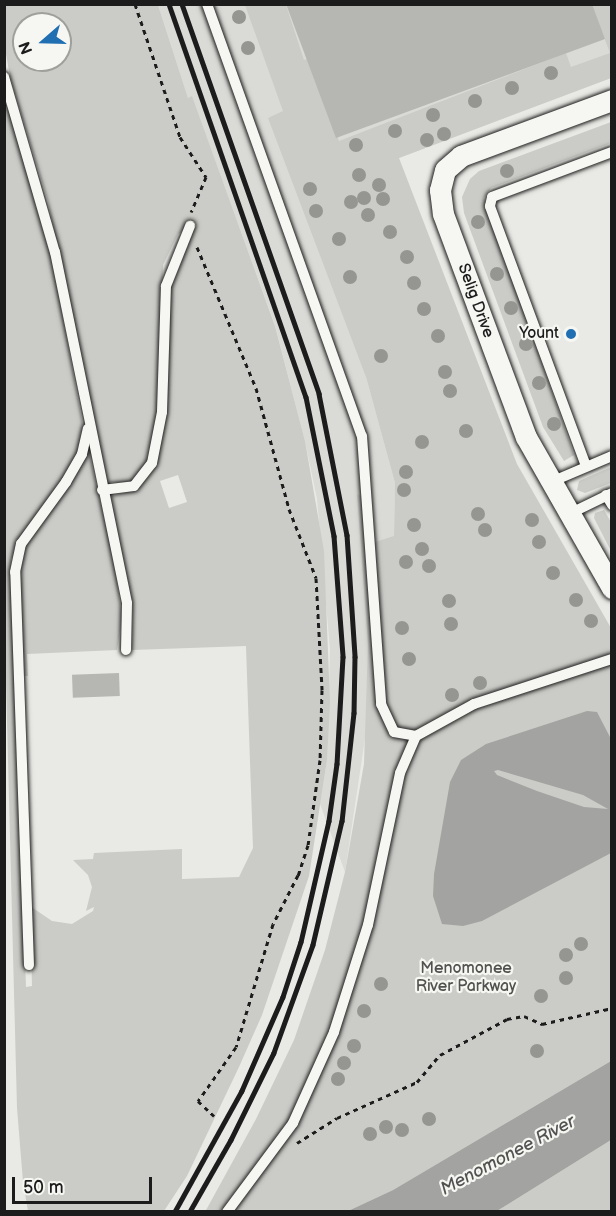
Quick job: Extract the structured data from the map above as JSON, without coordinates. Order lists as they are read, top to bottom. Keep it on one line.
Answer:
{"streets":{"street":["Selig Drive"]},"water":["Menomonee River"],"parks":["Menomonee River Parkway"],"places":["Yount"],"scale_bar":"50 m","north":"left"}
